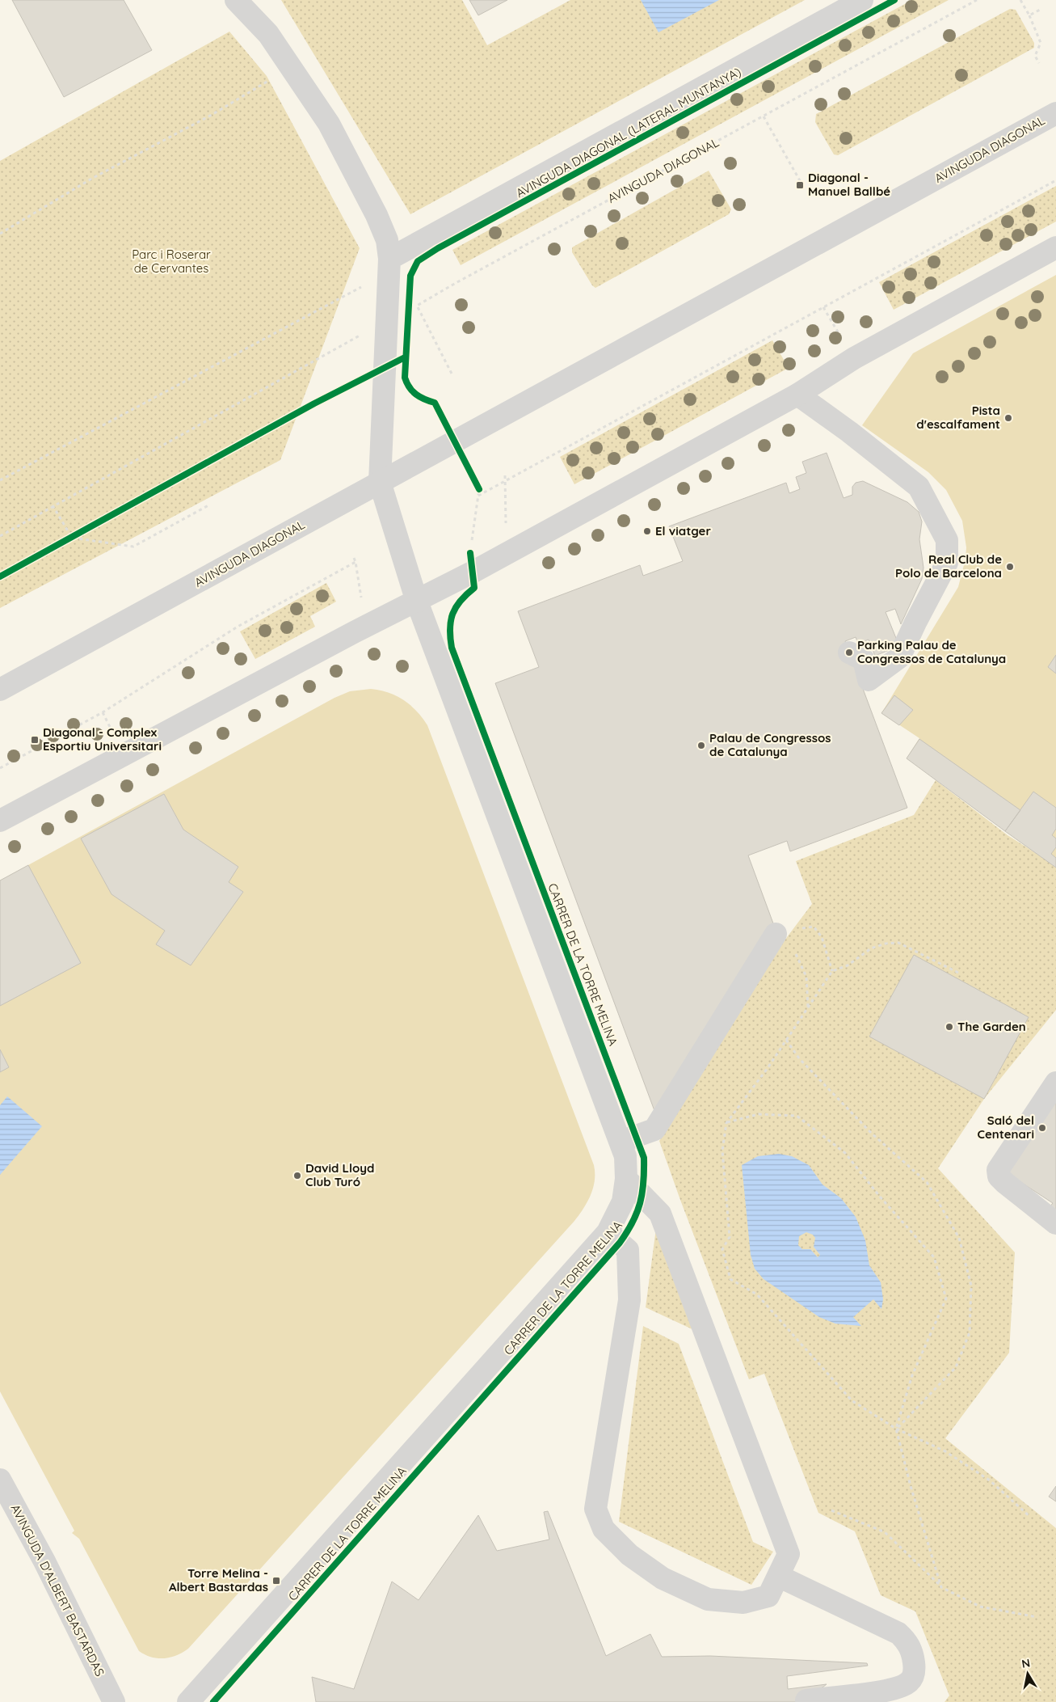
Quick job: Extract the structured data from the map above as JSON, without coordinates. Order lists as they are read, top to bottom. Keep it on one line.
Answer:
{"streets":{"street":["AVINGUDA DIAGONAL (LATERAL MUNTANYA)","AVINGUDA DIAGONAL","CARRER DE LA TORRE MELINA","AVINGUDA D'ALBERT BASTARDAS"]},"crossings":[["AVINGUDA DIAGONAL","CARRER DE LA TORRE MELINA"]],"parks":["Parc i Roserar de Cervantes"],"places":{"transit":["Diagonal - Manuel Ballbé","Diagonal - Complex Esportiu Universitari","Torre Melina - Albert Bastardas"],"other":["Pista d'escalfament","El viatger","Real Club de Polo de Barcelona","Parking Palau de Congressos de Catalunya","Palau de Congressos de Catalunya","The Garden","Saló del Centenari","David Lloyd Club Turó"]},"north":"top"}
